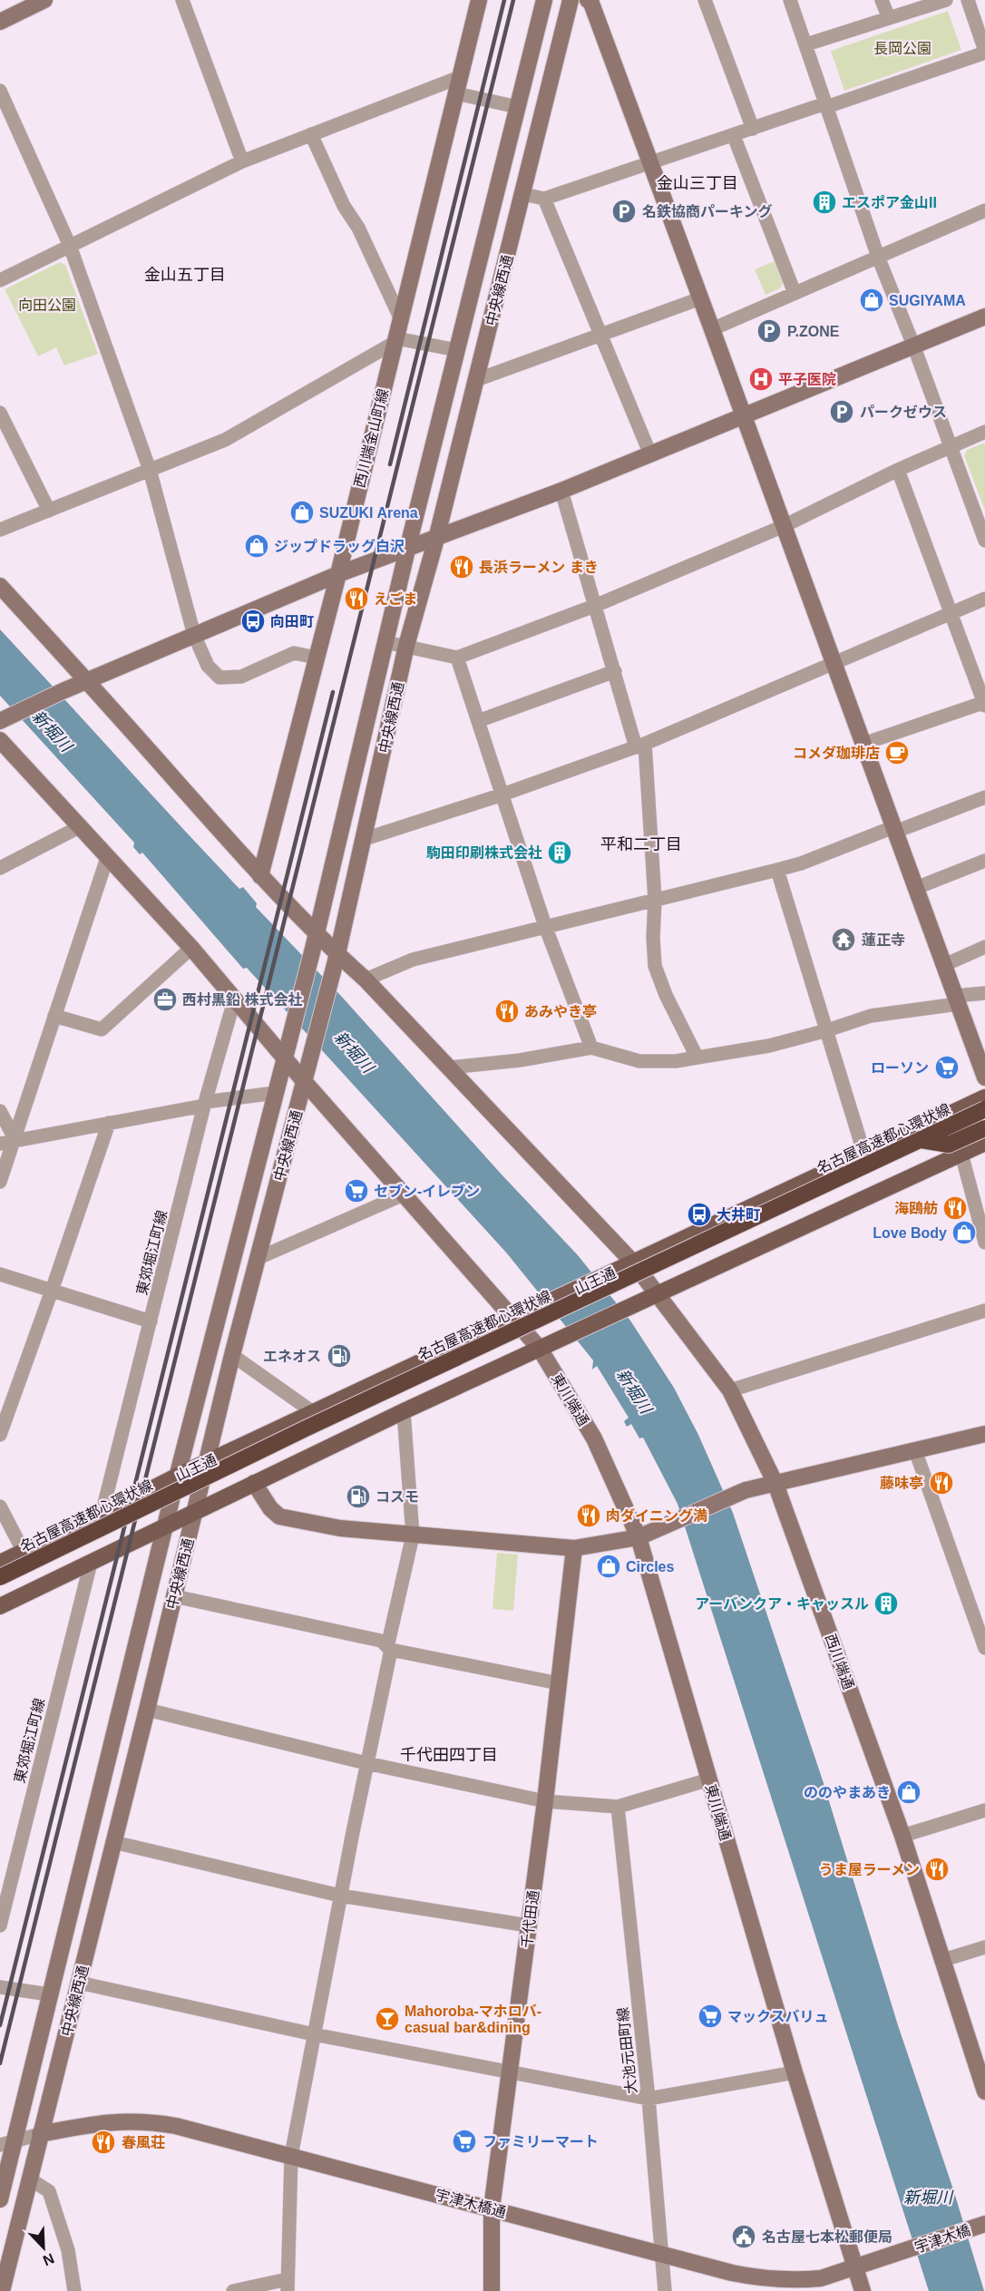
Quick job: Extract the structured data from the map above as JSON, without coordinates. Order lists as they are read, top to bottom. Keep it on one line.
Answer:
{"streets":{"highway":["名古屋高速都心環状線"],"main road":["山王通"],"street":["中央線西通","西川端金山町線","東郊堀江町線","東川端通","西川端通","千代田通","大池元田町線","宇津木橋通","宇津木橋"]},"crossings":[["中央線西通","山王通"],["中央線西通","東川端通"],["中央線西通","西川端通"],["中央線西通","宇津木橋通"],["西川端金山町線","西川端通"],["東郊堀江町線","山王通"],["東郊堀江町線","東川端通"],["山王通","東川端通"],["山王通","西川端通"],["東川端通","宇津木橋通"],["千代田通","宇津木橋通"],["大池元田町線","宇津木橋通"],["宇津木橋通","宇津木橋"]],"districts":["金山三丁目","金山五丁目","平和二丁目","千代田四丁目"],"water":["新堀川"],"parks":["長岡公園","向田公園"],"places":{"building":["エスポア金山II","駒田印刷株式会社","アーバンクア・キャッスル"],"parking":["名鉄協商パーキング","P.ZONE","パークゼウス"],"shop":["SUGIYAMA","SUZUKI Arena","ジップドラッグ白沢","Love Body","Circles","ののやまあき"],"hospital":["平子医院"],"restaurant":["長浜ラーメン まき","えごま","あみやき亭","海鴎舫","藤味亭","肉ダイニング満","うま屋ラーメン","春風荘"],"bus stop":["向田町","大井町"],"cafe":["コメダ珈琲店"],"temple":["蓮正寺"],"office":["西村黒鉛 株式会社"],"supermarket":["ローソン","セブン-イレブン","マックスバリュ","ファミリーマート"],"fuel station":["エネオス","コスモ"],"bar":["Mahoroba-マホロバ- casual bar&dining"],"public building":["名古屋七本松郵便局"]},"north":"bottom right"}
